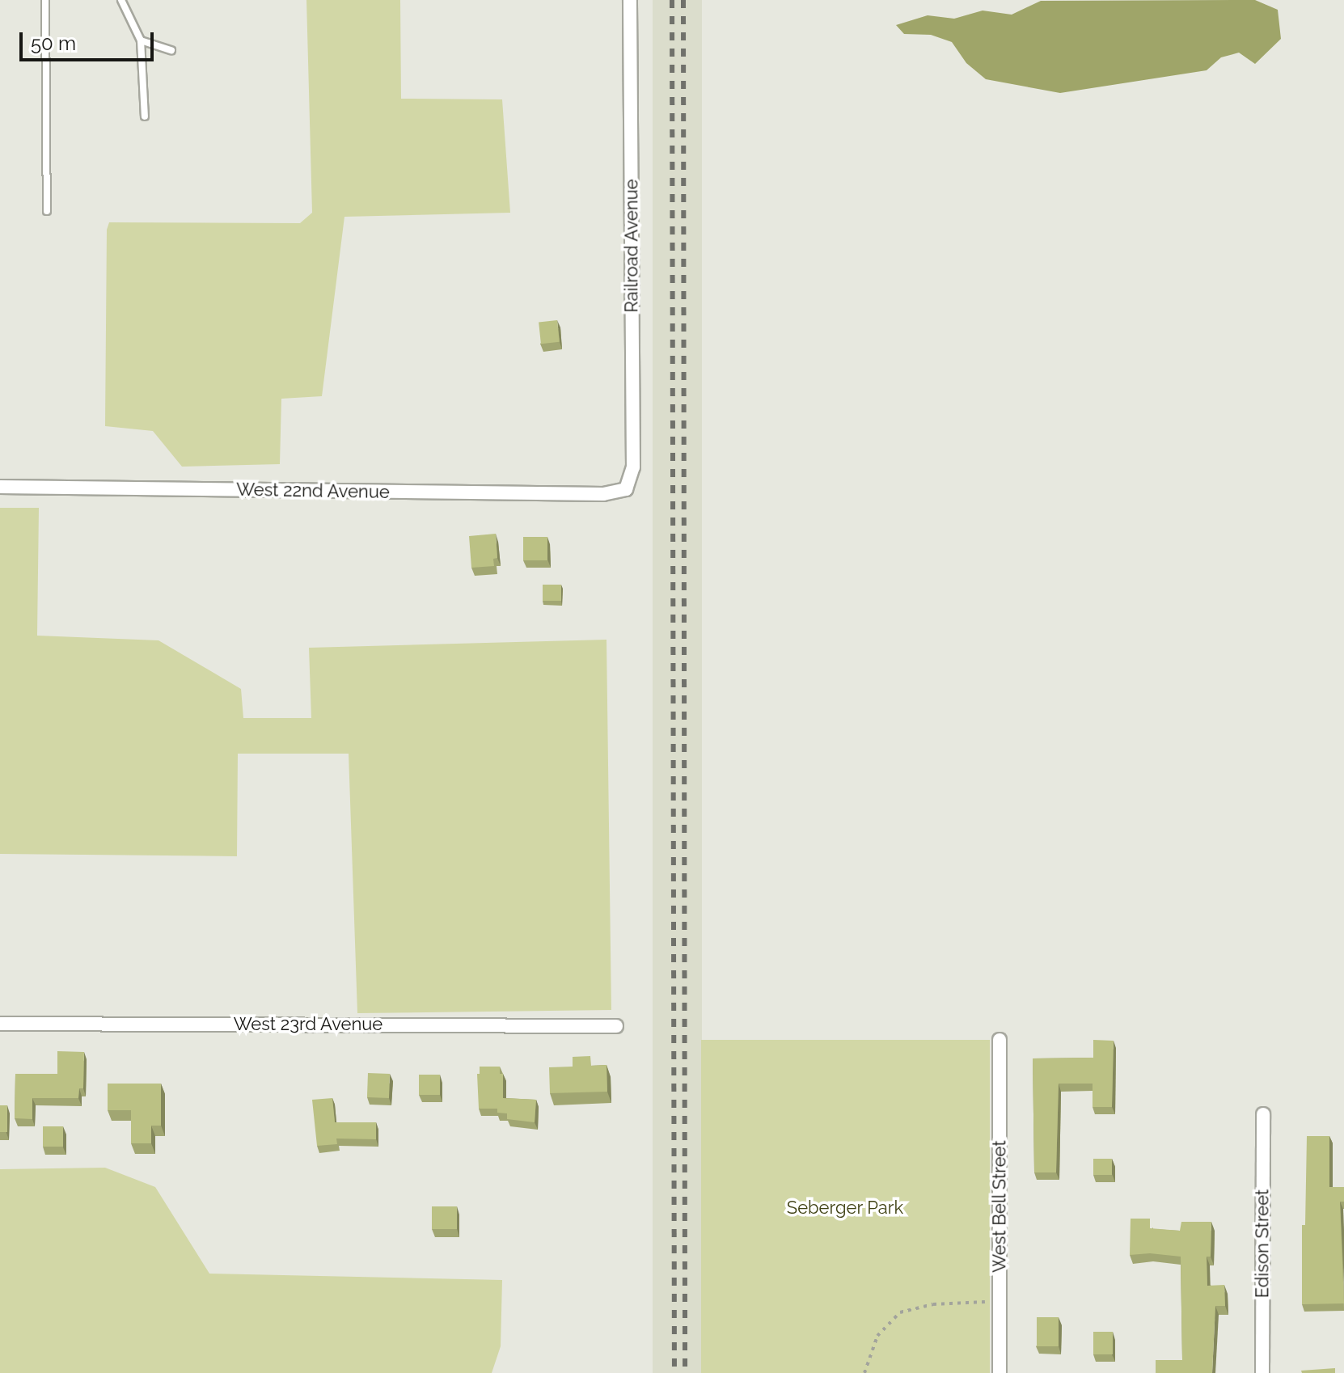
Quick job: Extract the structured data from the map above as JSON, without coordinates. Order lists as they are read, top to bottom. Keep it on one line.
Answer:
{"streets":{"street":["Railroad Avenue","West 22nd Avenue","West 23rd Avenue","West Bell Street","Edison Street"]},"crossings":[["Railroad Avenue","West 22nd Avenue"]],"parks":["Seberger Park"],"scale_bar":"50 m"}
